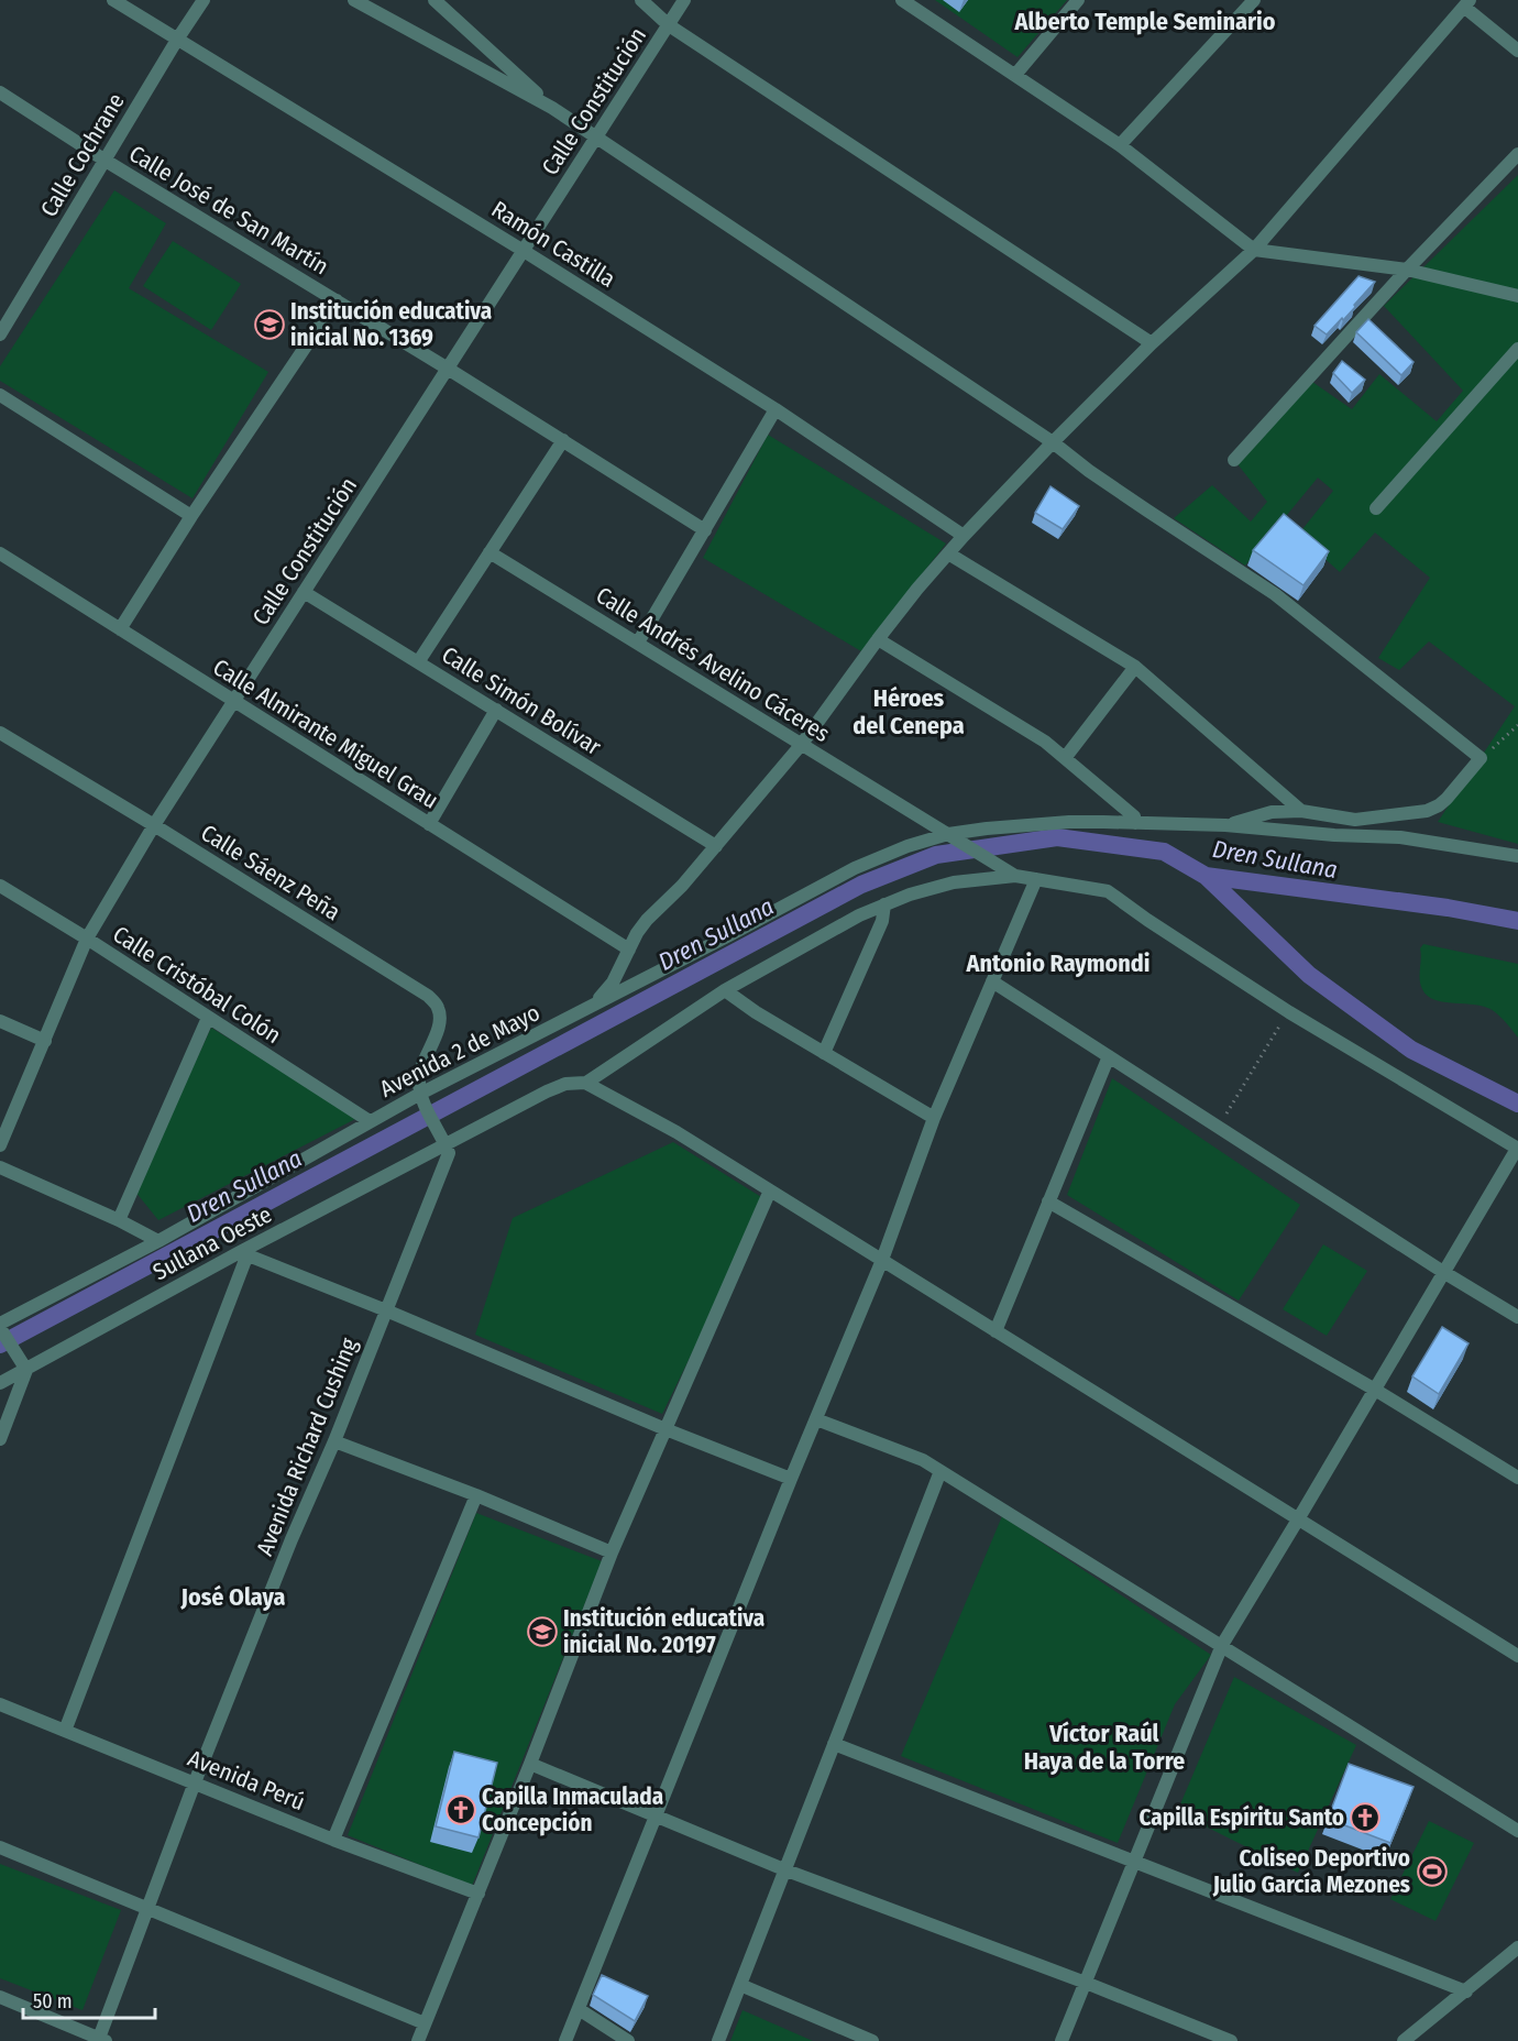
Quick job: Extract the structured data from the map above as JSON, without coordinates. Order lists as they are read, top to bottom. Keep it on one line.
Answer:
{"streets":{"street":["Calle Constitución","Calle Cochrane","Calle José de San Martín","Ramón Castilla","Calle Andrés Avelino Cáceres","Calle Simón Bolívar","Calle Almirante Miguel Grau","Calle Sáenz Peña","Calle Cristóbal Colón","Avenida 2 de Mayo","Sullana Oeste","Avenida Richard Cushing","Avenida Perú"]},"crossings":[["Calle Constitución","Calle José de San Martín"],["Calle Constitución","Ramón Castilla"],["Calle Constitución","Calle Simón Bolívar"],["Calle Constitución","Calle Almirante Miguel Grau"],["Calle Constitución","Calle Sáenz Peña"],["Calle Constitución","Calle Cristóbal Colón"],["Calle Cochrane","Calle José de San Martín"],["Calle Cochrane","Ramón Castilla"],["Calle Andrés Avelino Cáceres","Avenida 2 de Mayo"],["Calle Sáenz Peña","Avenida 2 de Mayo"],["Calle Cristóbal Colón","Avenida 2 de Mayo"],["Sullana Oeste","Avenida Richard Cushing"],["Avenida Richard Cushing","Avenida Perú"]],"districts":["Alberto Temple Seminario","Héroes del Cenepa","Antonio Raymondi","José Olaya","Víctor Raúl Haya de la Torre"],"water":["Dren Sullana"],"places":{"school or university":["Institución educativa inicial No. 1369","Institución educativa inicial No. 20197"],"church":["Capilla Inmaculada Concepción","Capilla Espíritu Santo"],"sports":["Coliseo Deportivo Julio García Mezones"]},"scale_bar":"50 m"}
